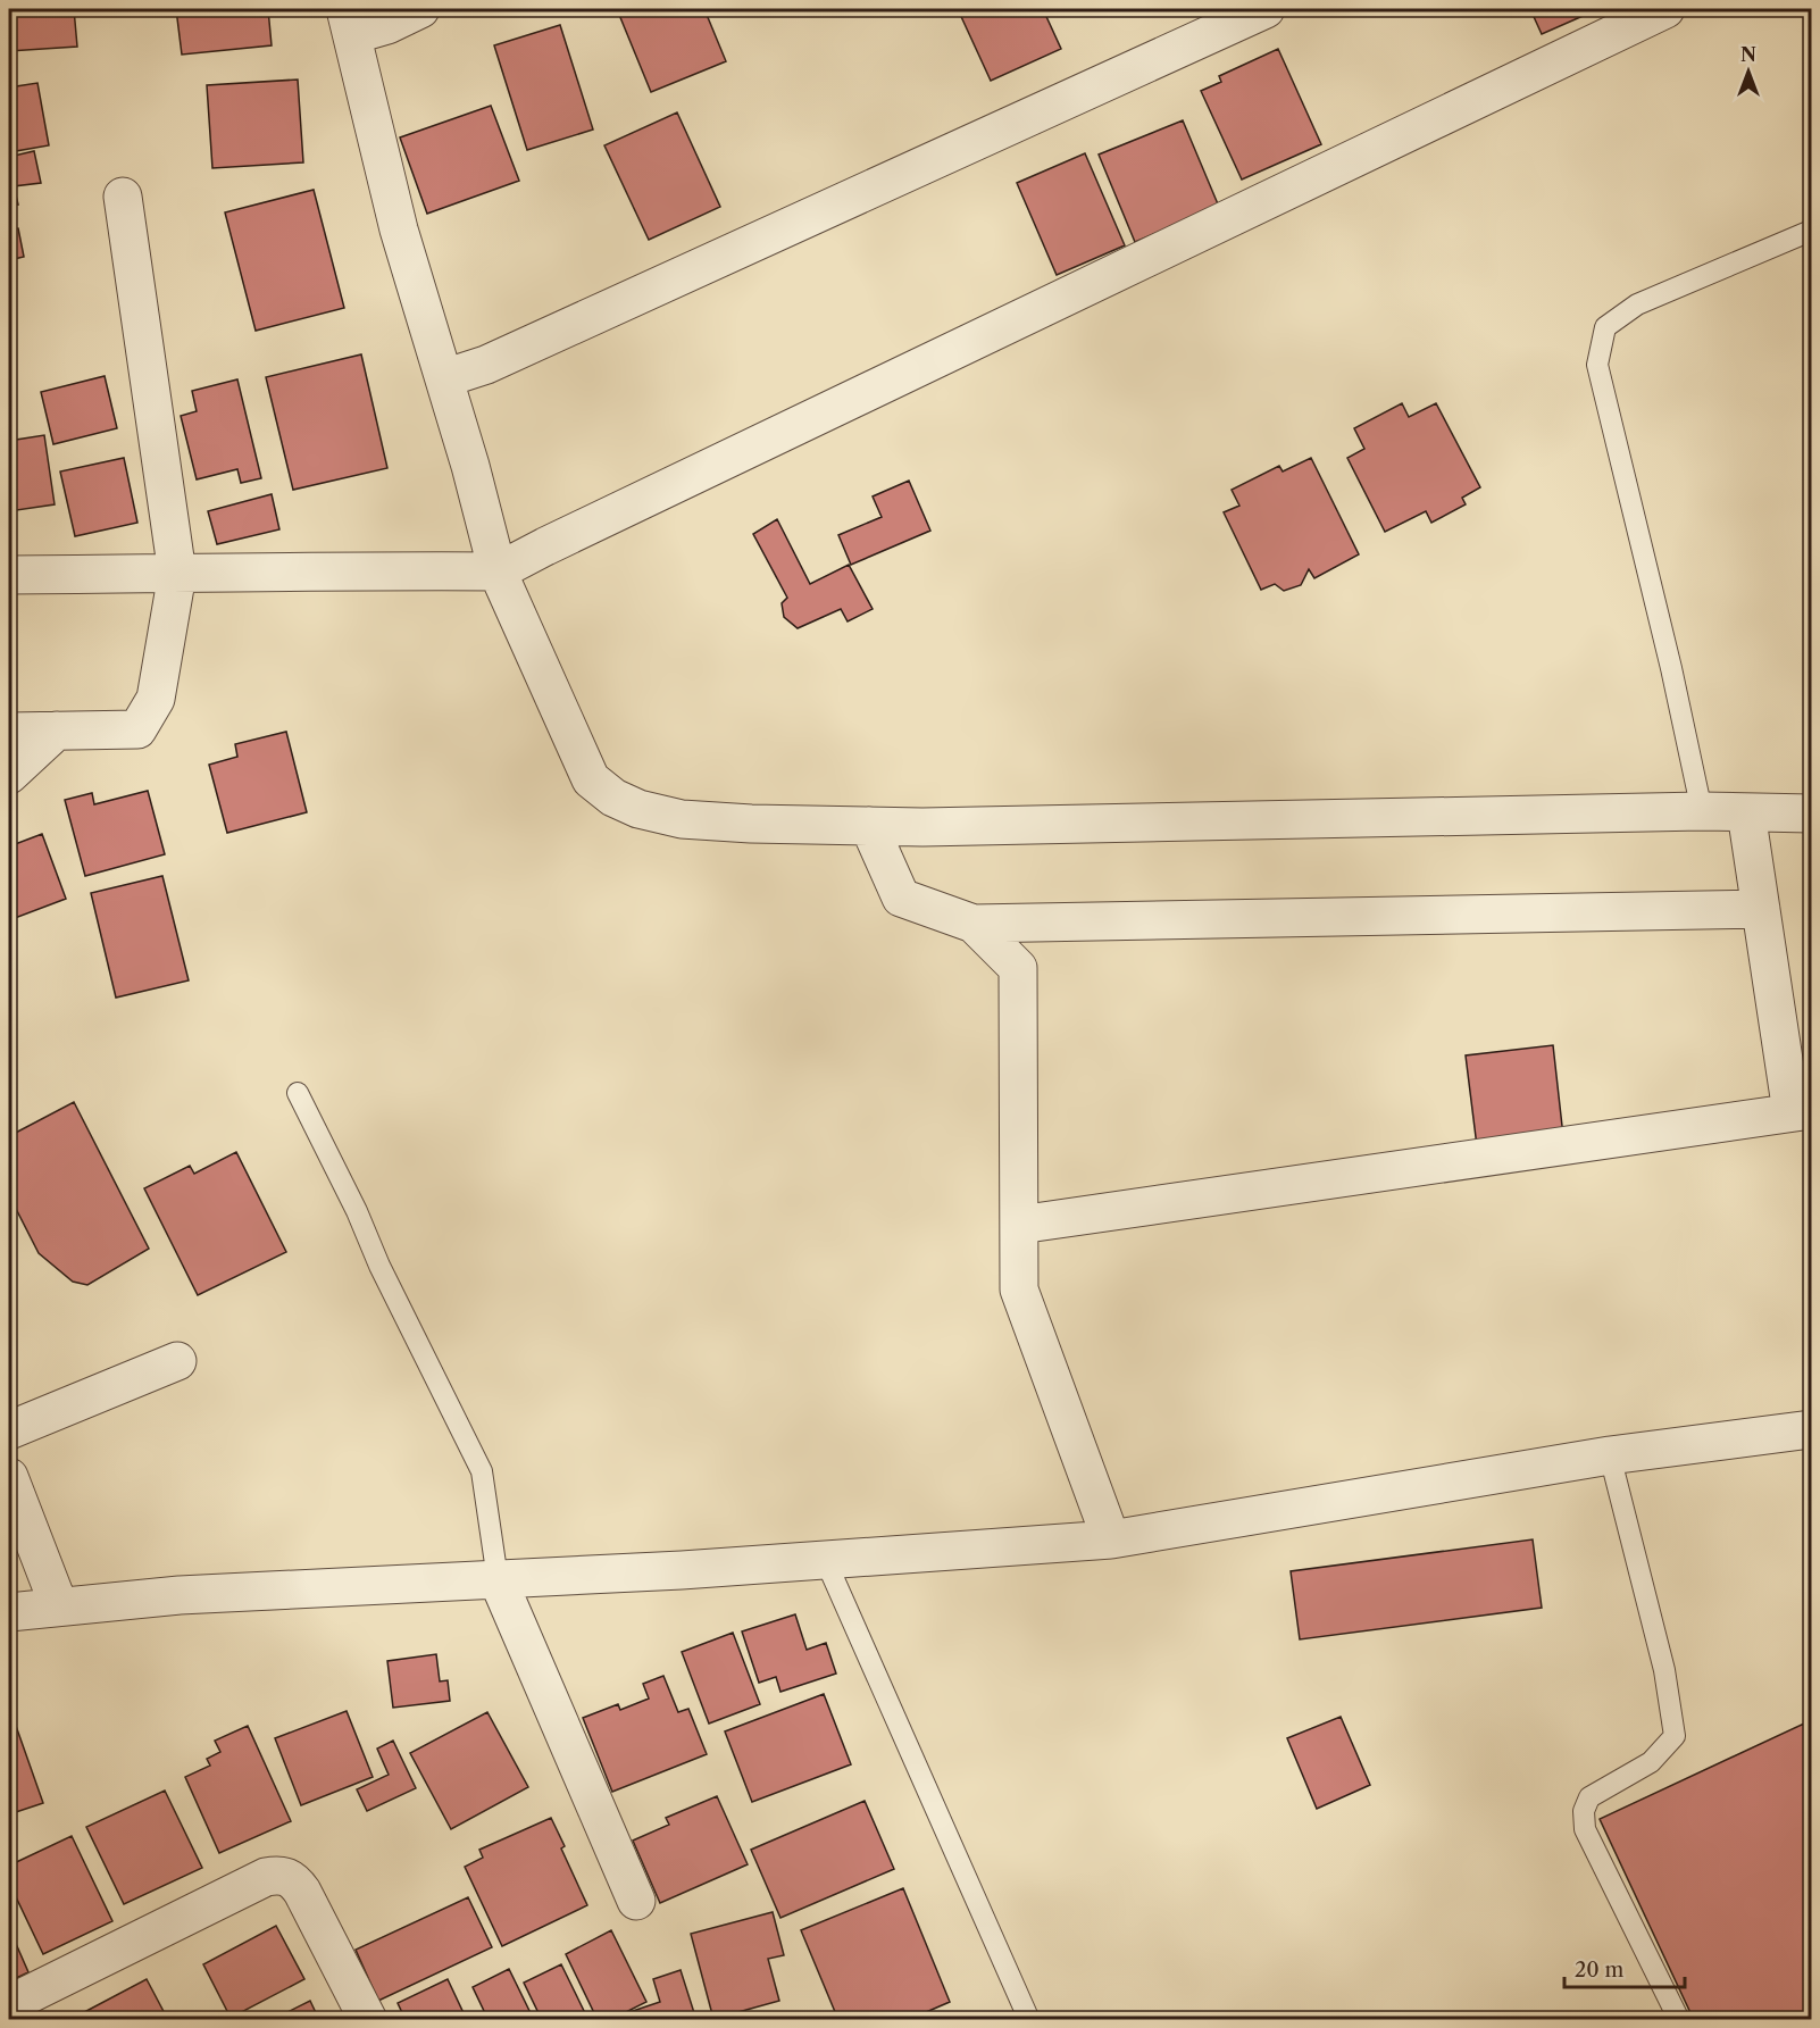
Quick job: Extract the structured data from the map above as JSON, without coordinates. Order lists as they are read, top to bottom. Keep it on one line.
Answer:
{"scale_bar":"20 m","north":"top"}
